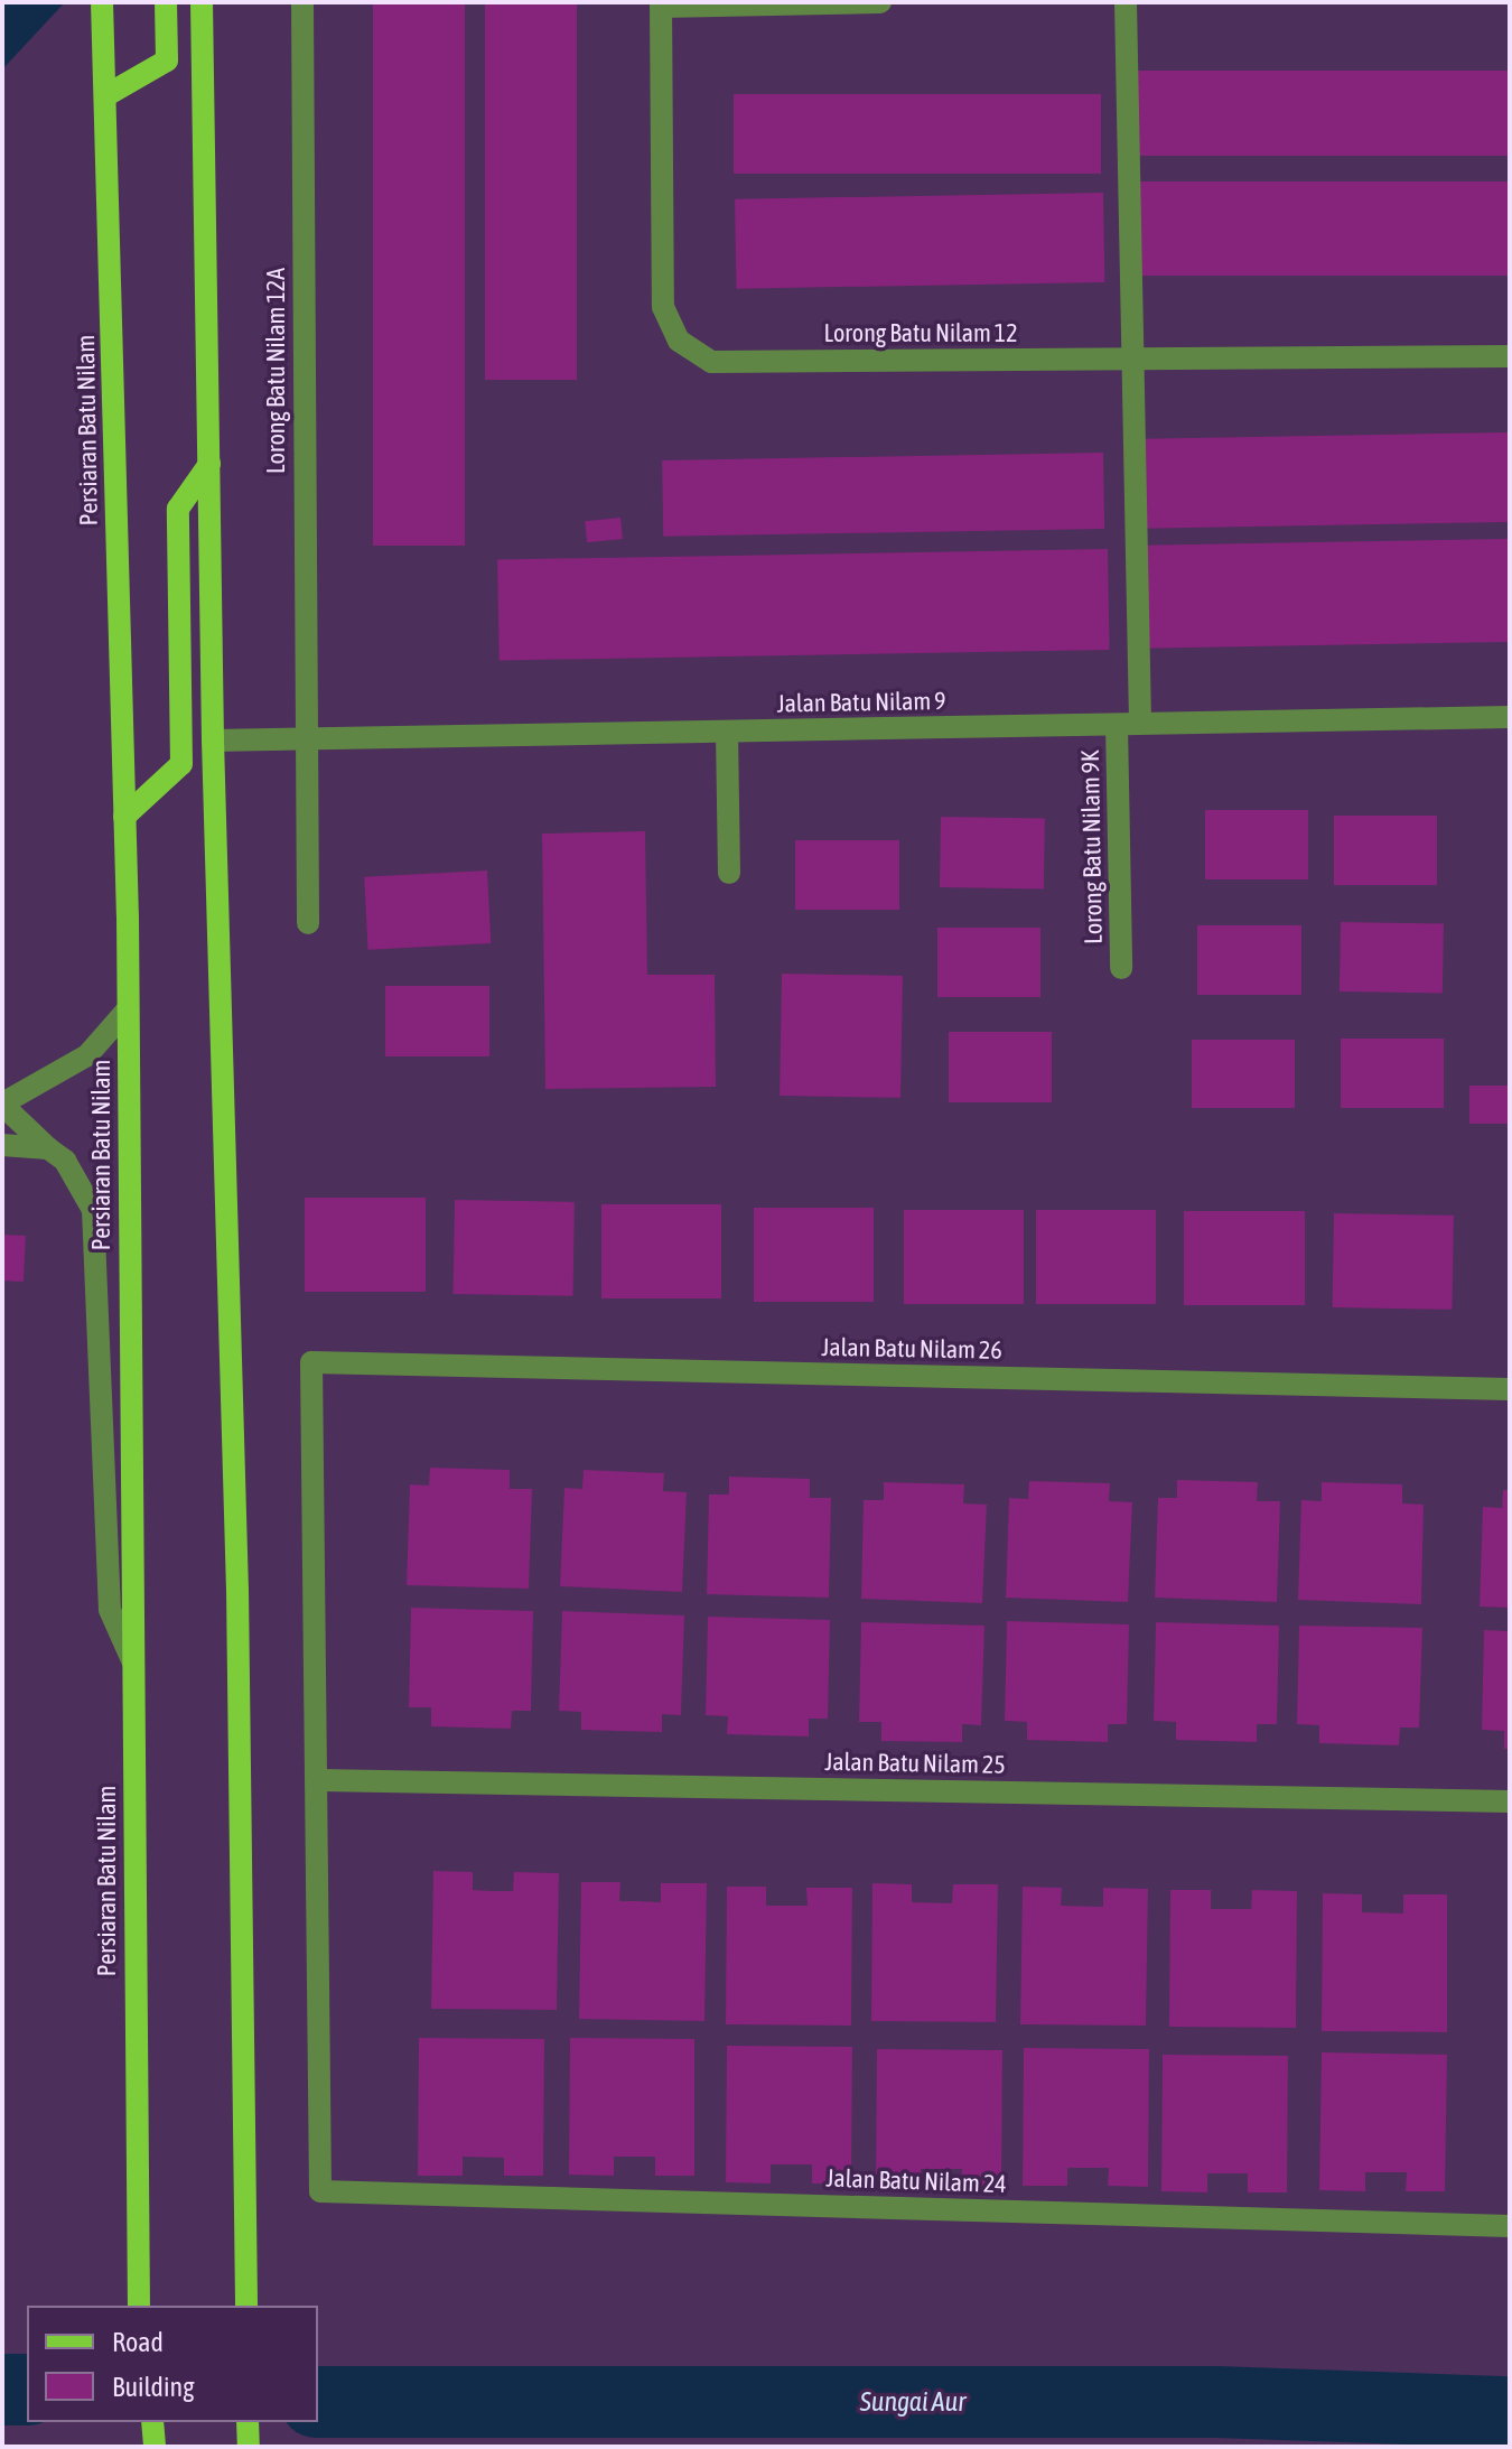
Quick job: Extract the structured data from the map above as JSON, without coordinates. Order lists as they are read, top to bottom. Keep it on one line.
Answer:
{"streets":{"main road":["Persiaran Batu Nilam"],"street":["Lorong Batu Nilam 12","Lorong Batu Nilam 12A","Jalan Batu Nilam 9","Lorong Batu Nilam 9K","Jalan Batu Nilam 26","Jalan Batu Nilam 25","Jalan Batu Nilam 24"]},"crossings":[["Lorong Batu Nilam 12","Lorong Batu Nilam 9K"],["Lorong Batu Nilam 12A","Jalan Batu Nilam 9"],["Jalan Batu Nilam 9","Lorong Batu Nilam 9K"],["Jalan Batu Nilam 26","Jalan Batu Nilam 25"],["Jalan Batu Nilam 26","Jalan Batu Nilam 24"],["Jalan Batu Nilam 25","Jalan Batu Nilam 24"]],"water":["Sungai Aur"],"legend":["Road","Building"]}
